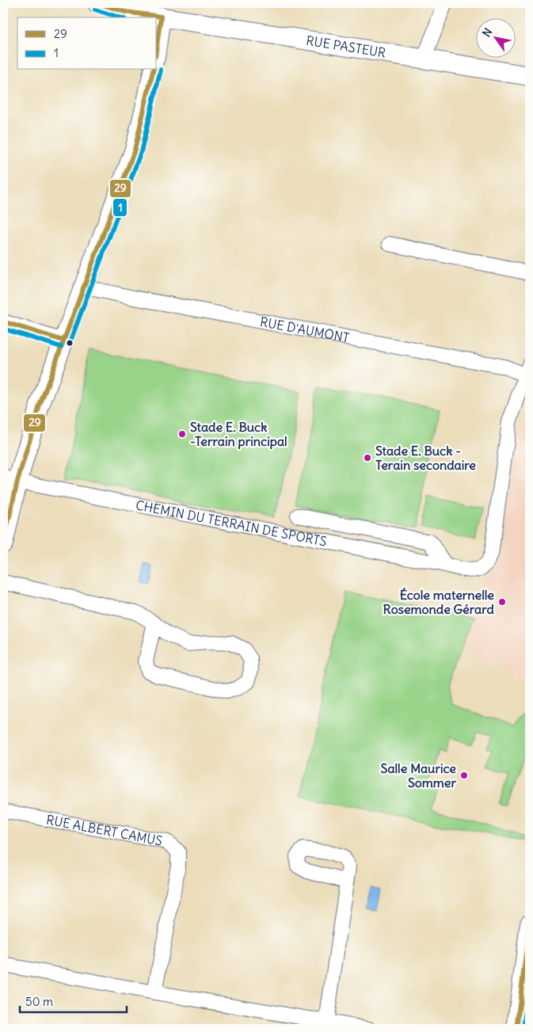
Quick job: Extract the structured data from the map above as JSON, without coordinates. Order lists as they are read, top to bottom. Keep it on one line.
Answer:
{"streets":{"street":["RUE PASTEUR","RUE D'AUMONT","CHEMIN DU TERRAIN DE SPORTS","RUE ALBERT CAMUS"]},"crossings":[["RUE D'AUMONT","CHEMIN DU TERRAIN DE SPORTS"]],"places":["Stade E. Buck -Terrain principal","Stade E. Buck - Terain secondaire","École maternelle Rosemonde Gérard","Salle Maurice Sommer"],"lines":["transit line 29","transit line 1"],"legend":["29","1"],"scale_bar":"50 m","north":"top left"}
